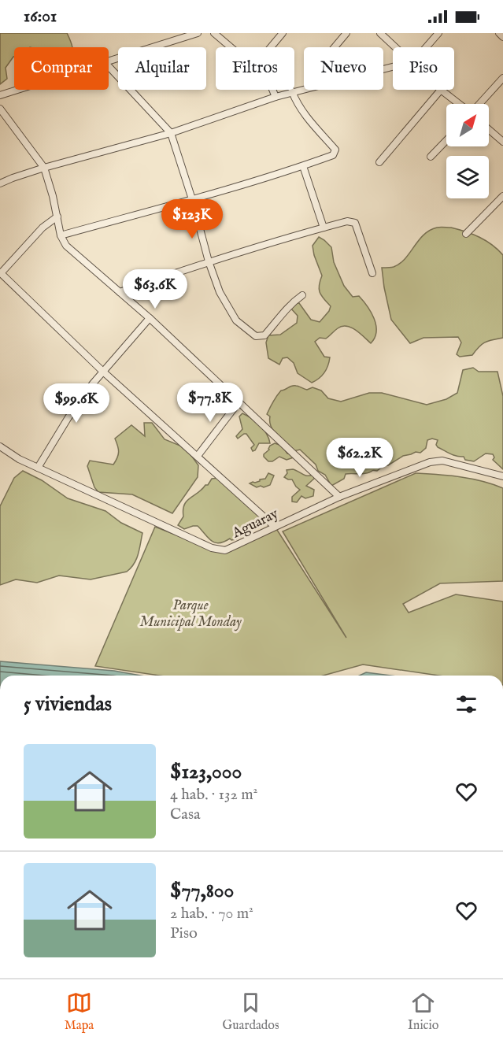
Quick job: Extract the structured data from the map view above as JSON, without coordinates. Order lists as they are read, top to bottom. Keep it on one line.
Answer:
{"streets":{"street":["Aguaray"]},"parks":["Parque Municipal Monday"],"north":"top right","page":{"status":"16:01","chip":["Comprar","Alquilar","Filtros","Nuevo","Piso"],"price":["$123K","$63.6K","$77.8K","$99.6K","$62.2K"],"heading":"5 viviendas","list":[{"name":"$123,000","note":"4 hab. · 132 m² · Casa"},{"name":"$77,800","note":"2 hab. · 70 m² · Piso"}],"tabs":["Mapa","Guardados","Inicio"]}}
